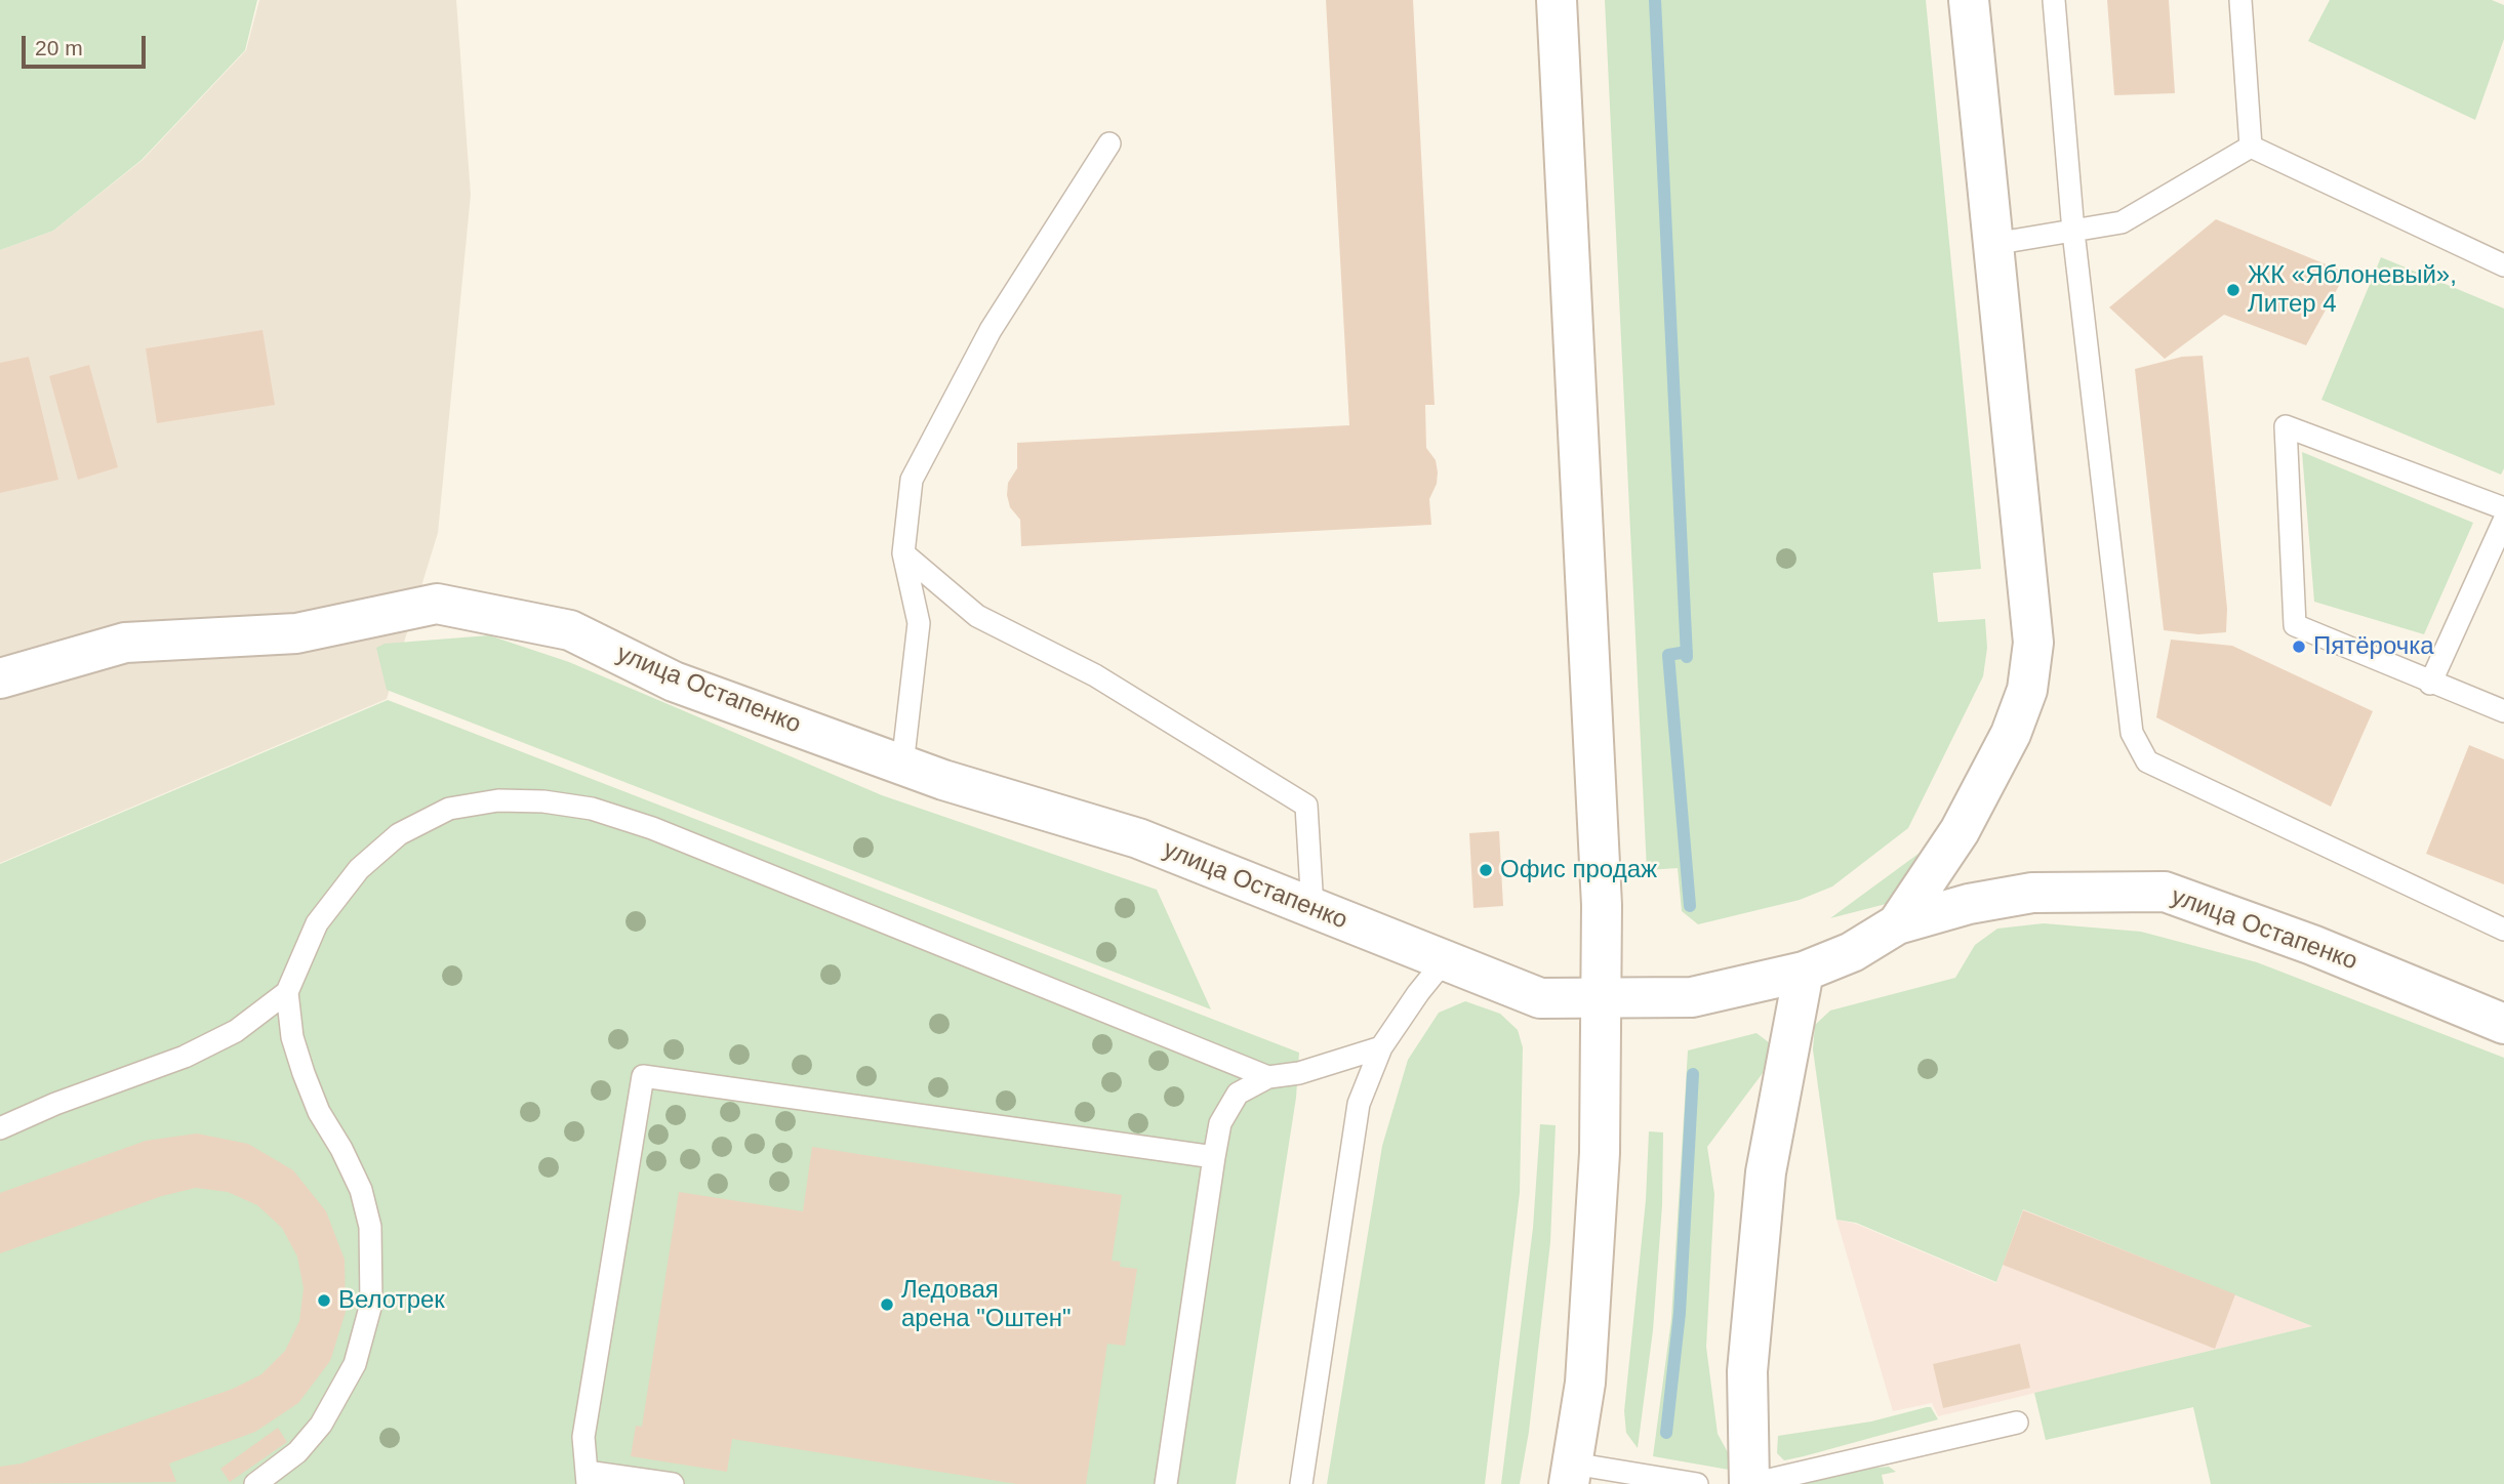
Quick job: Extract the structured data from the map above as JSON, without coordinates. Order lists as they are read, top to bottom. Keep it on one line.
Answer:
{"streets":{"street":["улица Остапенко"]},"places":["ЖК «Яблоневый», Литер 4","Пятёрочка","Офис продаж","Велотрек","Ледовая арена \"Оштен\""],"scale_bar":"20 m"}
